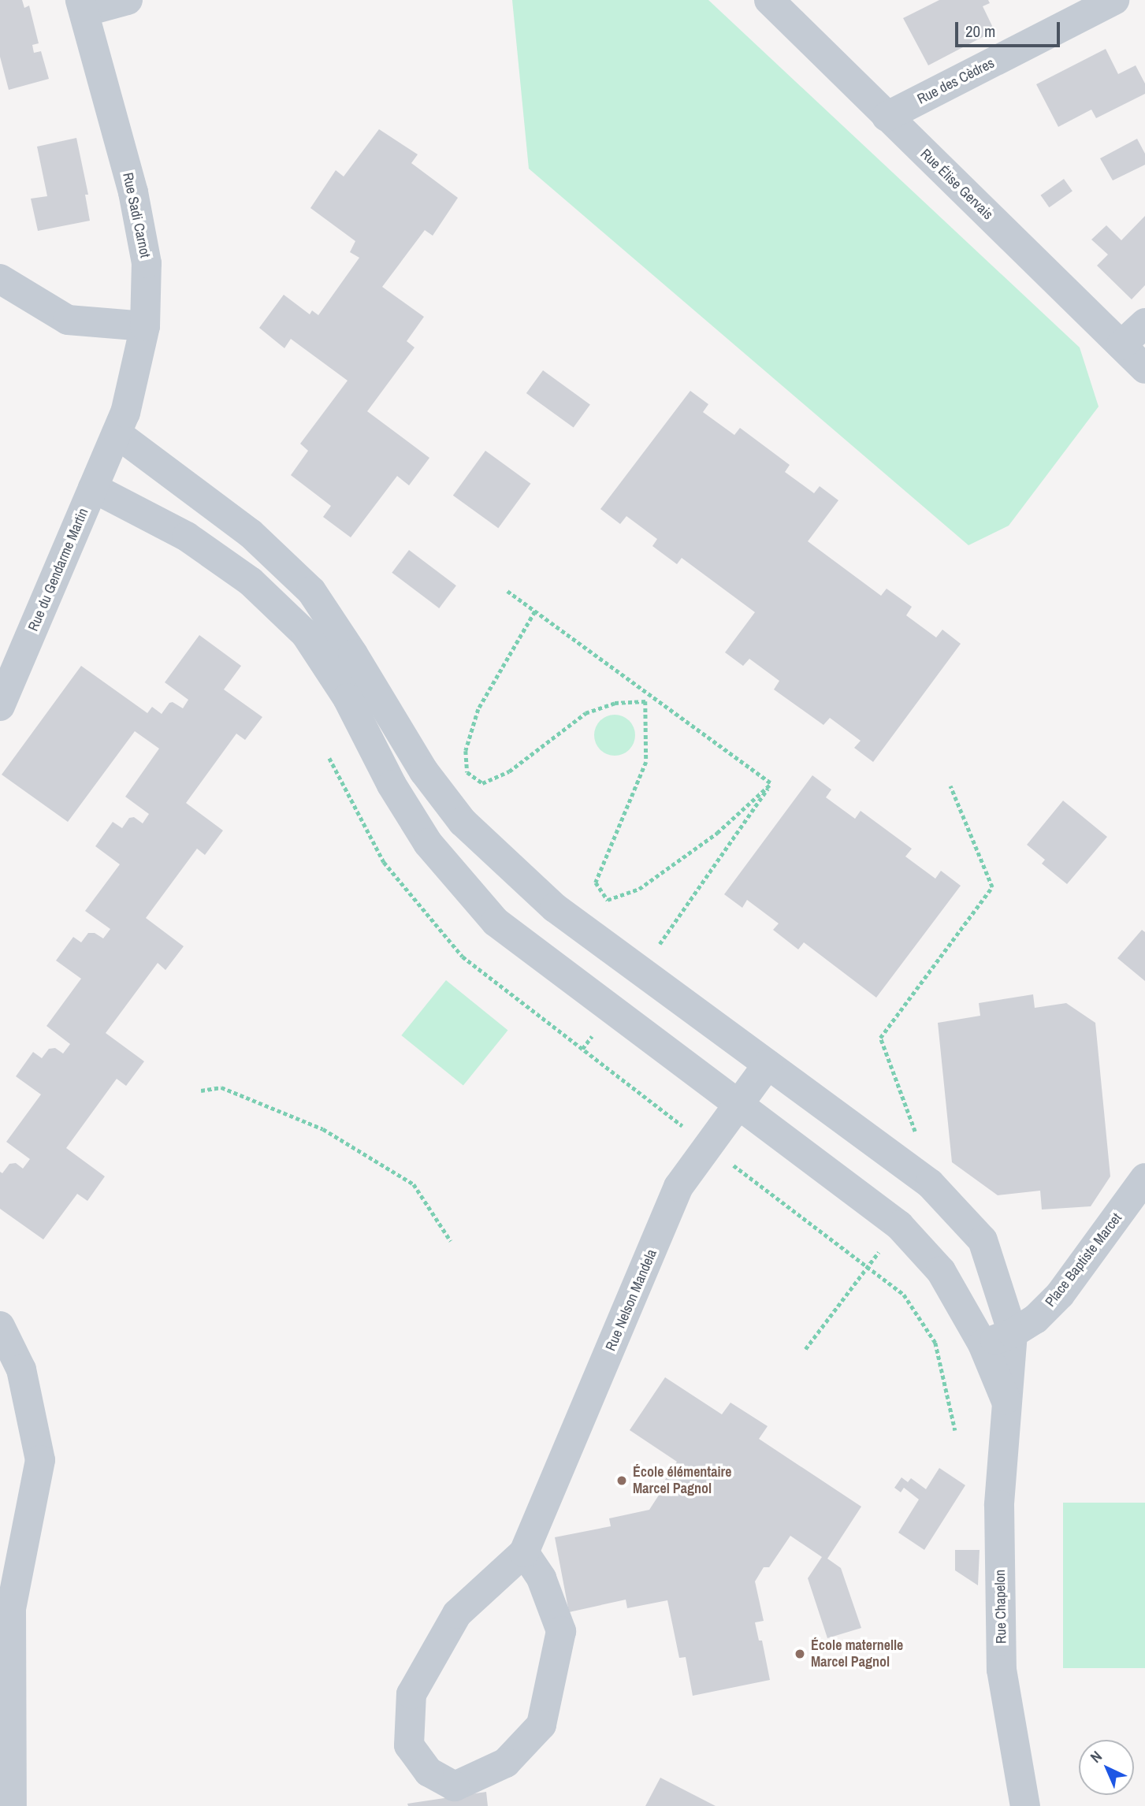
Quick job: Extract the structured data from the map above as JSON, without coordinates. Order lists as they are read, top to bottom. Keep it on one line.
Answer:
{"streets":{"street":["Rue des Cèdres","Rue Élise Gervais","Rue Sadi Carnot","Rue du Gendarme Martin","Place Baptiste Marcet","Rue Nelson Mandela","Rue Chapelon"]},"crossings":[["Rue des Cèdres","Rue Élise Gervais"],["Rue Sadi Carnot","Rue du Gendarme Martin"],["Place Baptiste Marcet","Rue Chapelon"]],"places":["École élémentaire Marcel Pagnol","École maternelle Marcel Pagnol"],"scale_bar":"20 m","north":"top left"}
